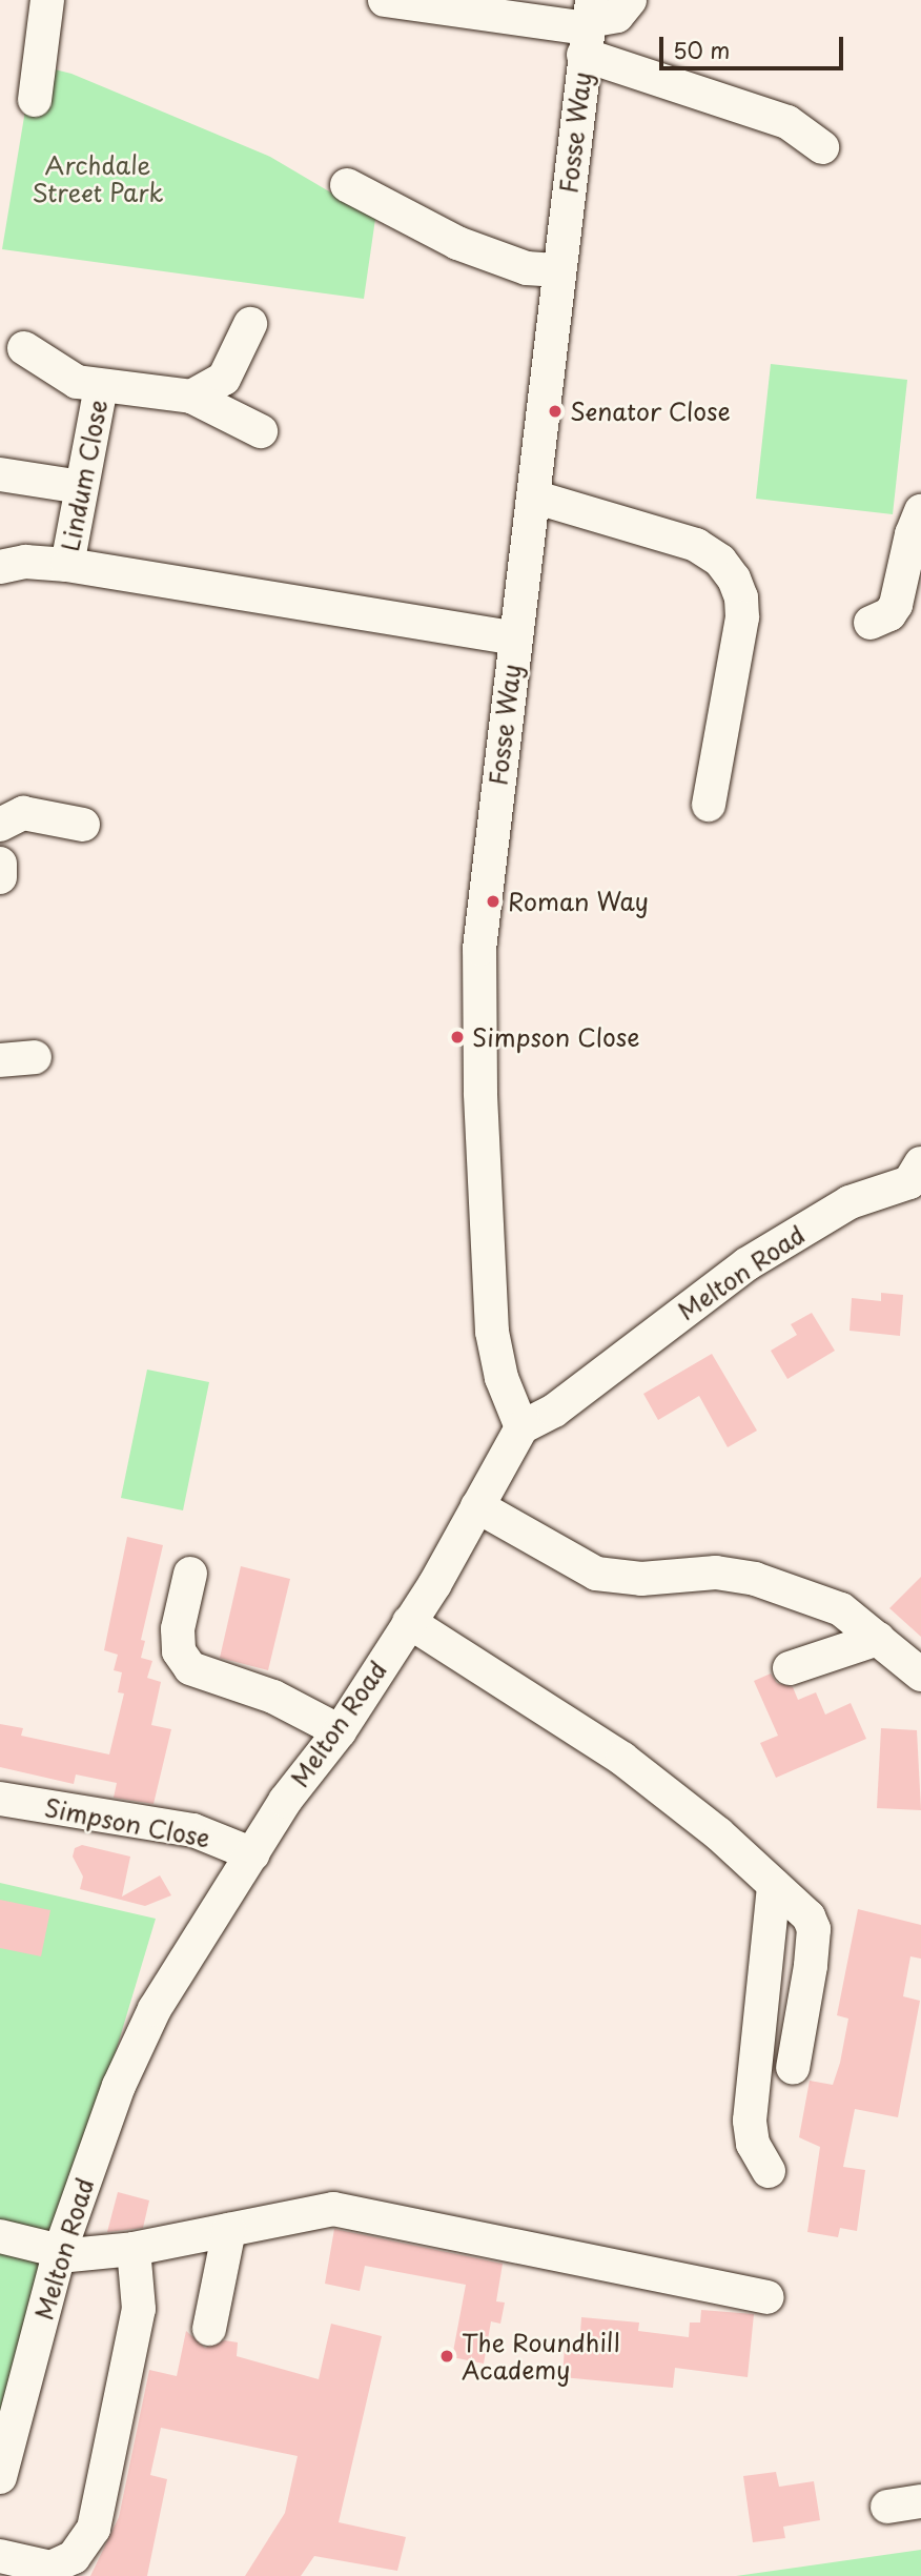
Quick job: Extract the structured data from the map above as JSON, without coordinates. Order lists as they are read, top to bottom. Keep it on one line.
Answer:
{"streets":{"street":["Fosse Way","Lindum Close","Melton Road","Simpson Close"]},"crossings":[["Fosse Way","Melton Road"],["Melton Road","Simpson Close"]],"parks":["Archdale Street Park"],"places":["Senator Close","Roman Way","Simpson Close","The Roundhill Academy"],"scale_bar":"50 m"}
